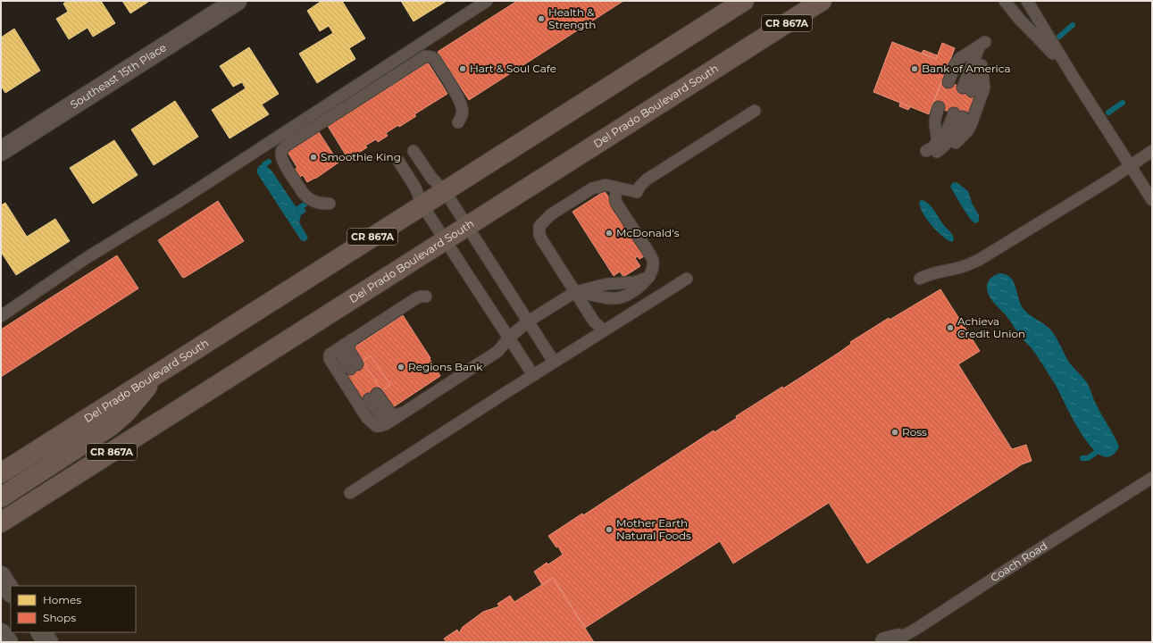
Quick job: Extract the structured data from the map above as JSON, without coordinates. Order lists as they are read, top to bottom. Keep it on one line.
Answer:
{"streets":{"main road":["CR 867A","Del Prado Boulevard South"],"street":["Southeast 15th Place"],"lane":["Coach Road"]},"places":["Health & Strength","Hart & Soul Cafe","Bank of America","Smoothie King","McDonald's","Achieva Credit Union","Regions Bank","Ross","Mother Earth Natural Foods"],"legend":["Homes","Shops"]}
